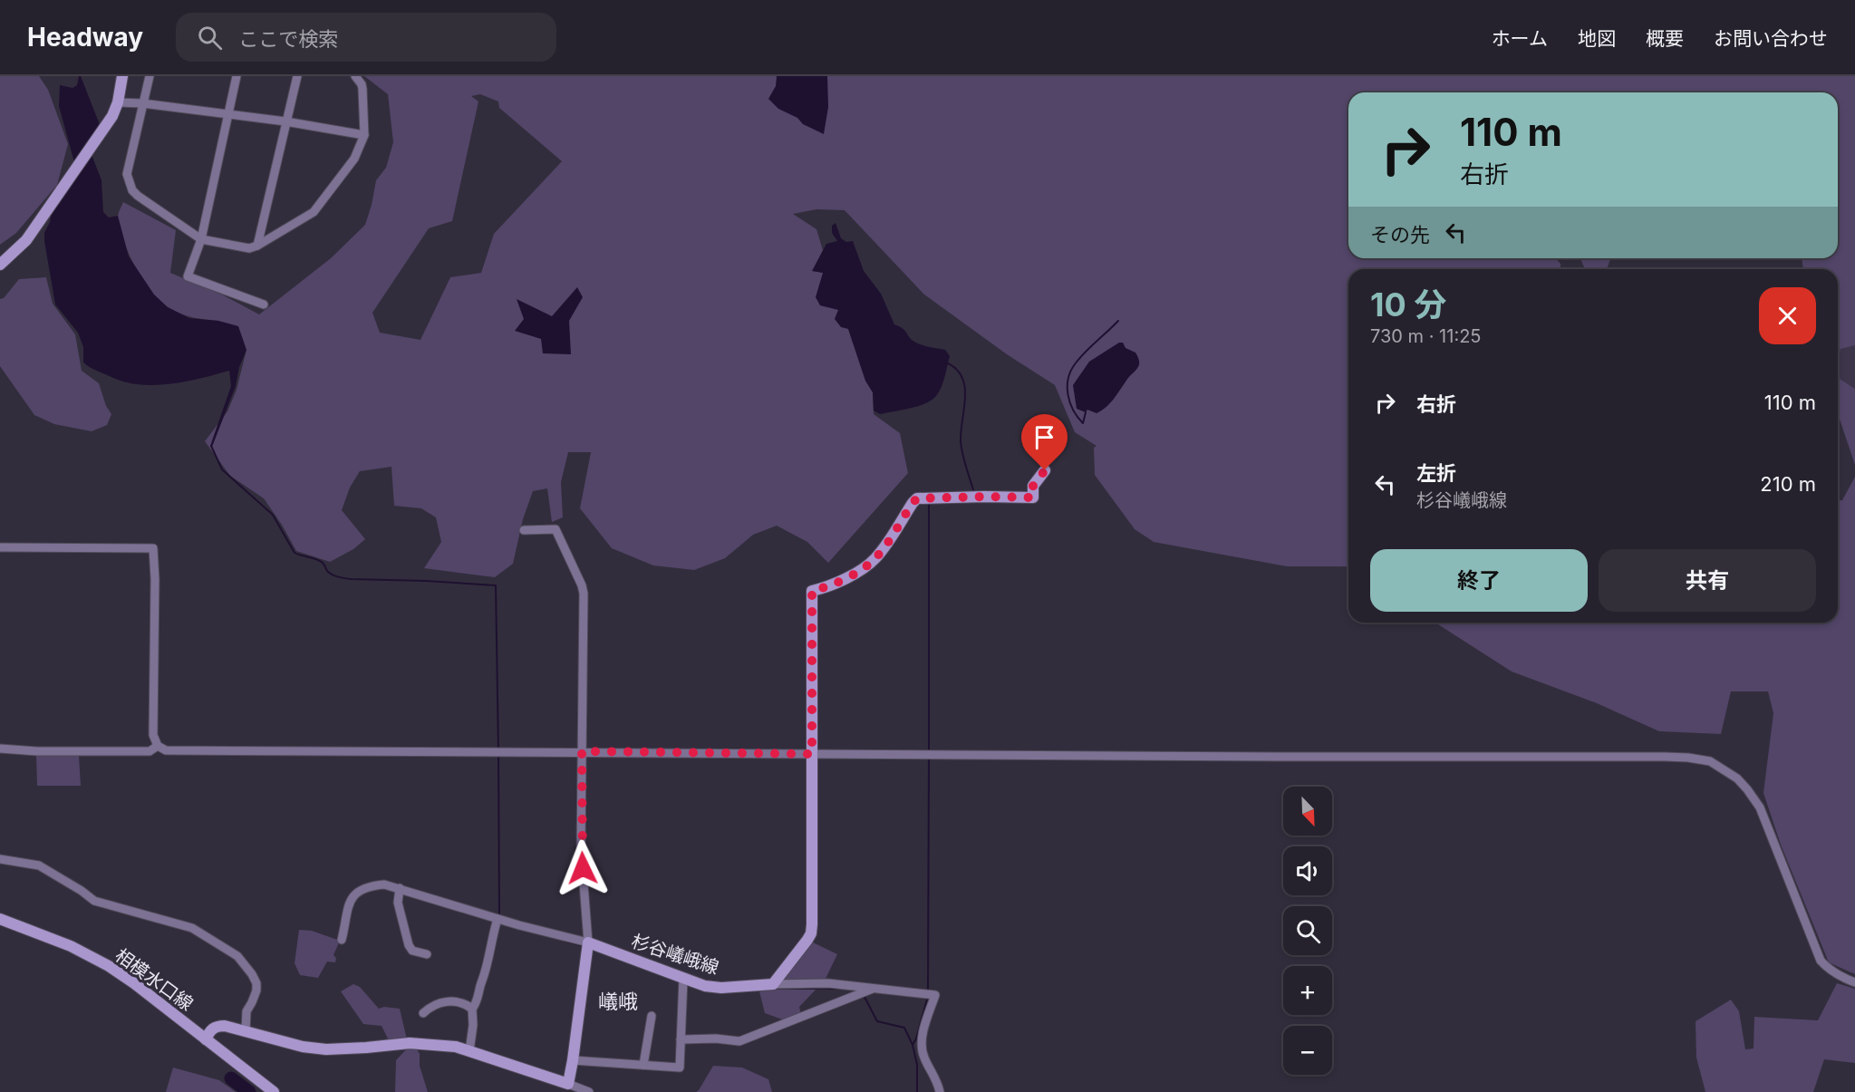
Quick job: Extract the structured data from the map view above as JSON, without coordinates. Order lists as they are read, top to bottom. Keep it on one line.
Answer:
{"streets":{"main road":["杉谷嶬峨線","相模水口線"]},"districts":["嶬峨"],"north":"bottom right","page":{"header":"Headway","search":"ここで検索","nav":["ホーム","地図","概要","お問い合わせ"],"turn":["110 m","右折"],"then":"その先","heading":["10 分","730 m · 11:25"],"list":[{"name":"右折","value":"110 m"},{"name":"左折","note":"杉谷嶬峨線","value":"210 m"}],"buttons":["終了","共有"],"map_buttons":["+","−"]}}
